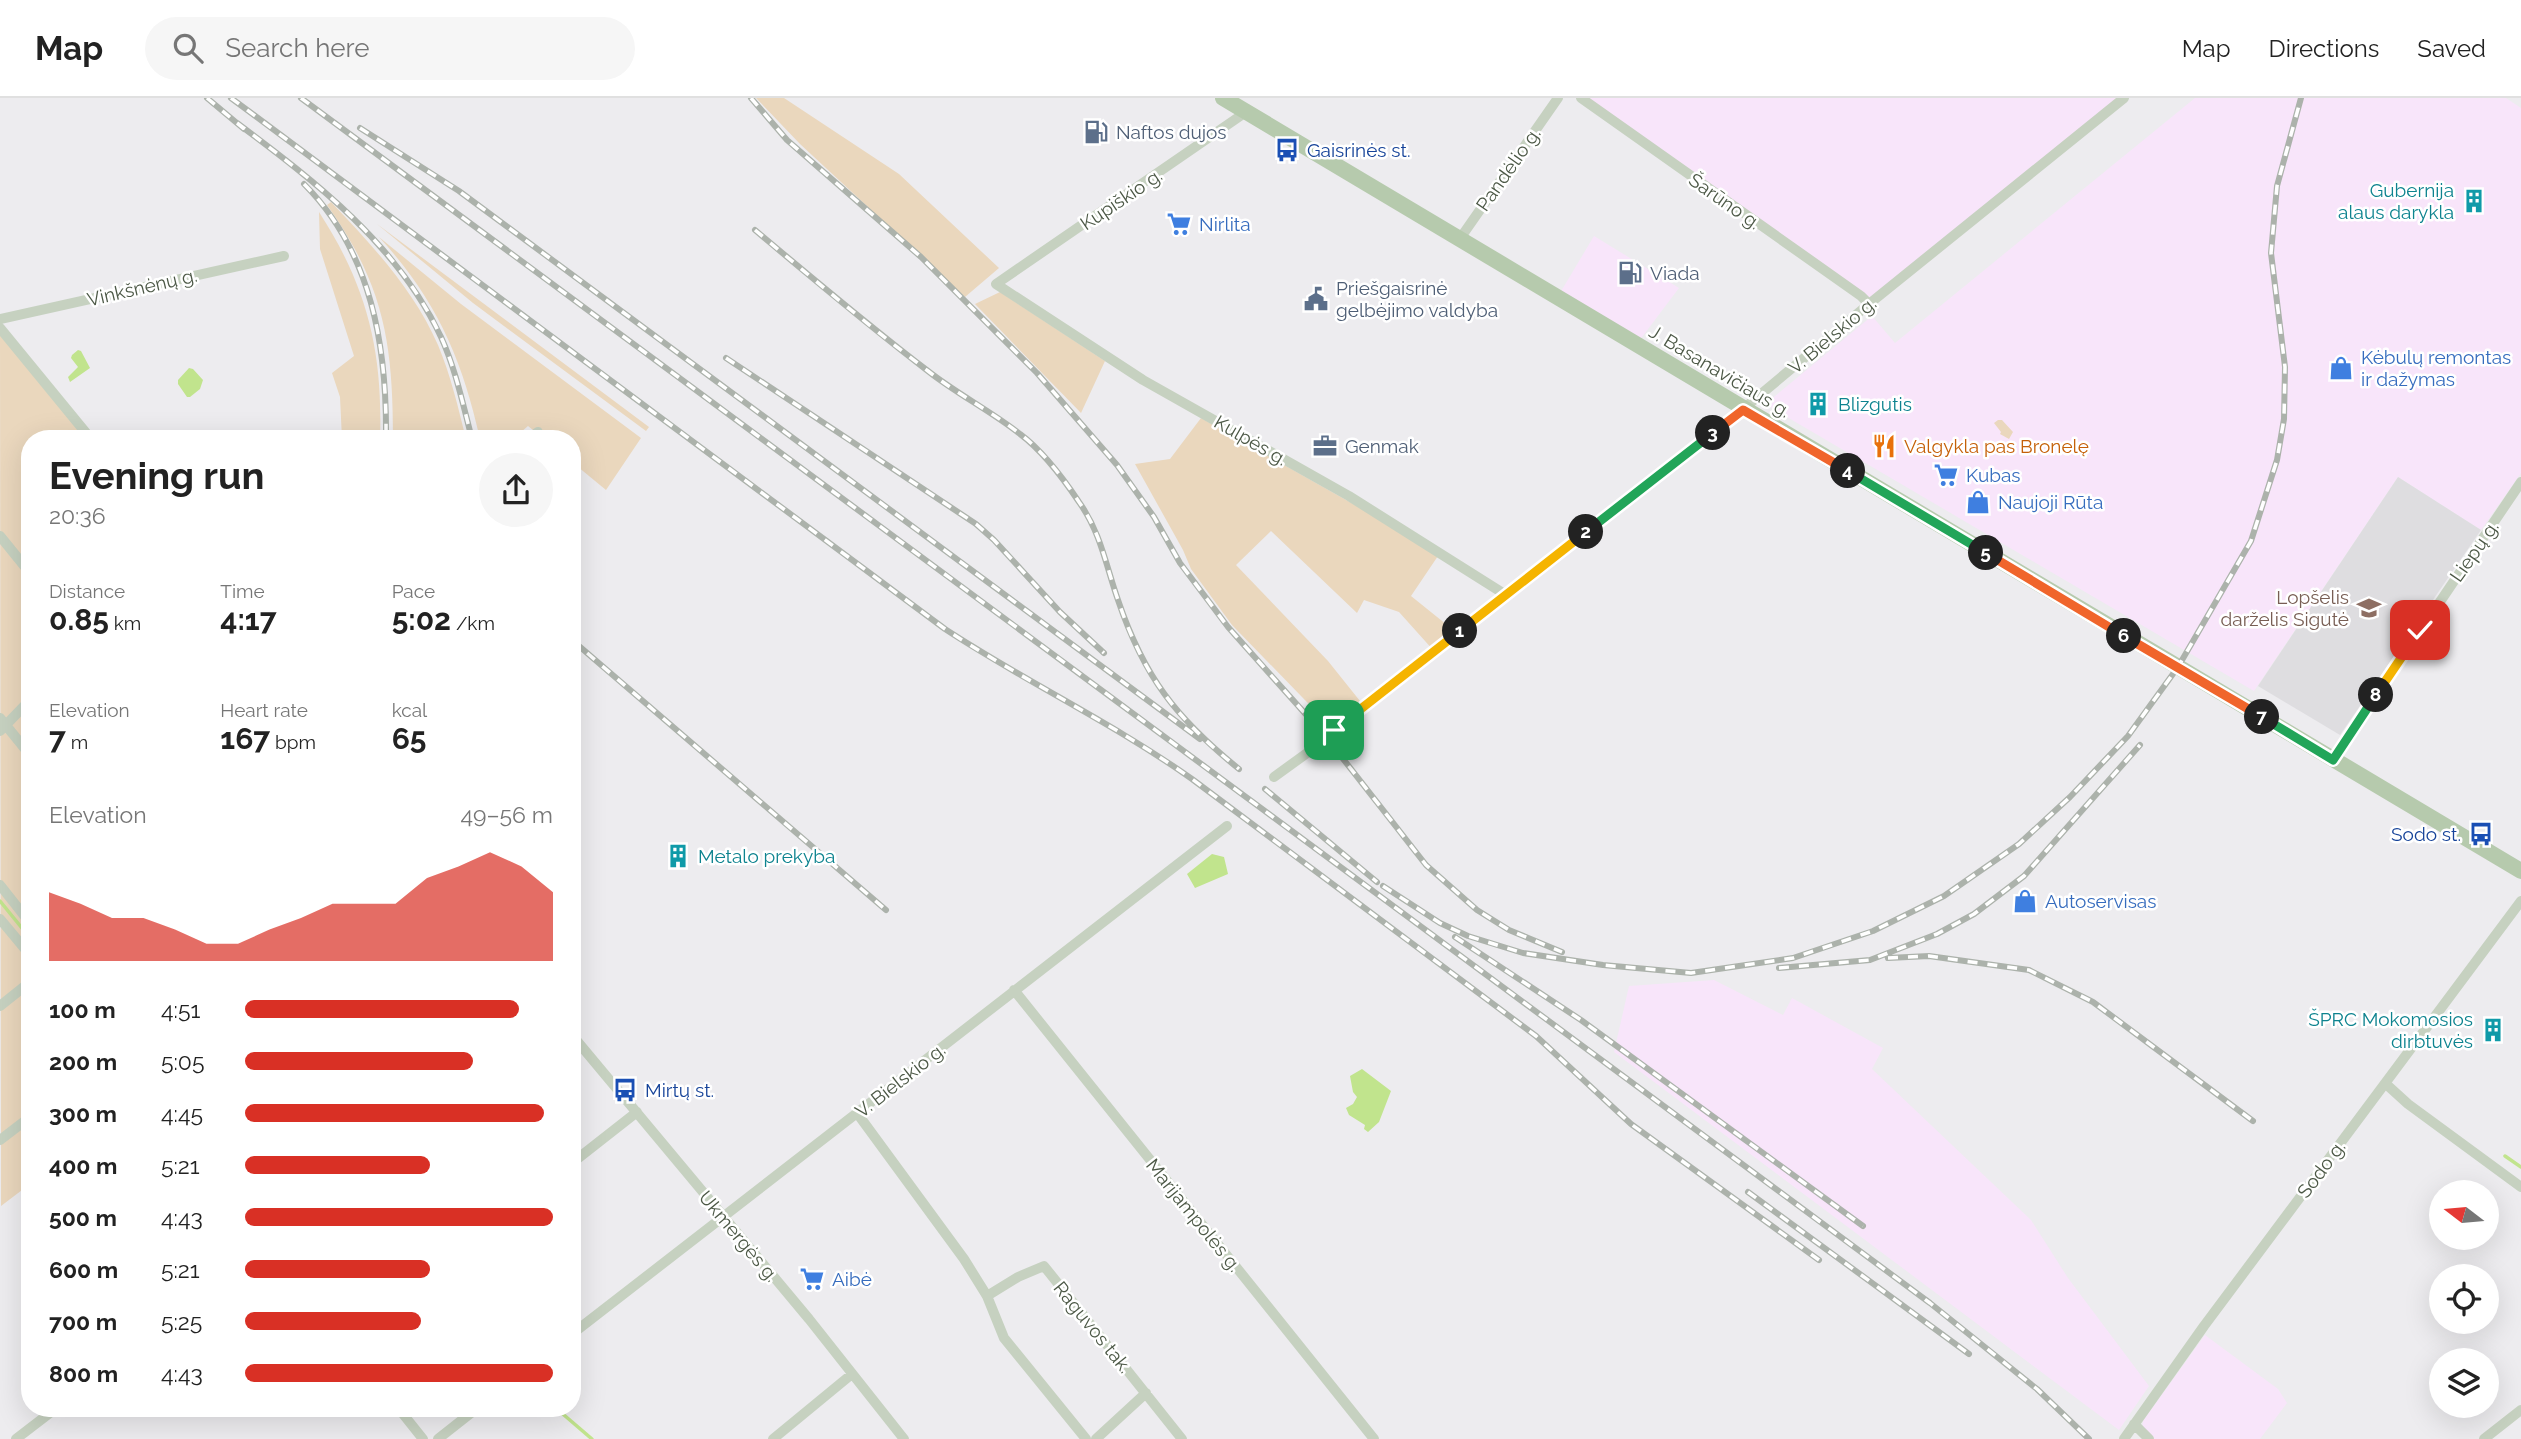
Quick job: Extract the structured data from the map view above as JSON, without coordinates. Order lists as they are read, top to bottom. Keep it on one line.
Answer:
{"streets":{"main road":["J. Basanavičiaus g."],"street":["Pandėlio g.","Kupiškio g.","Šarūno g.","Vinkšnėnų g.","V. Bielskio g.","Kulpės g.","Liepų g.","Sodo g.","Marijampolės g.","Ukmergės g.","Raguvos tak."]},"crossings":[["Pandėlio g.","J. Basanavičiaus g."],["Kupiškio g.","J. Basanavičiaus g."],["Kupiškio g.","Kulpės g."],["Šarūno g.","V. Bielskio g."],["V. Bielskio g.","J. Basanavičiaus g."],["V. Bielskio g.","Kulpės g."],["V. Bielskio g.","Marijampolės g."],["V. Bielskio g.","Ukmergės g."],["J. Basanavičiaus g.","Liepų g."]],"places":{"fuel station":["Naftos dujos","Viada"],"bus stop":["Gaisrinės st.","Sodo st.","Mirtų st."],"building":["Gubernija alaus darykla","Blizgutis","Metalo prekyba","ŠPRC Mokomosios dirbtuvės"],"supermarket":["Nirlita","Kubas","Aibė"],"public building":["Priešgaisrinė gelbėjimo valdyba"],"shop":["Kėbulų remontas ir dažymas","Naujoji Rūta","Autoservisas"],"office":["Genmak"],"restaurant":["Valgykla pas Bronelę"],"school or university":["Lopšelis darželis Sigutė"]},"north":"left","page":{"header":"Map","search":"Search here","nav":["Map","Directions","Saved"],"pins":["3","4","2","5","1","6","8","7"],"heading":["Evening run","20:36"],"stats":[["Distance","0.85 km"],["Time","4:17"],["Pace","5:02 /km"],["Elevation","7 m"],["Heart rate","167 bpm"],["kcal","65"]],"chart":["Elevation","49–56 m"],"list":[{"name":"100 m","note":"4:51"},{"name":"200 m","note":"5:05"},{"name":"300 m","note":"4:45"},{"name":"400 m","note":"5:21"},{"name":"500 m","note":"4:43"},{"name":"600 m","note":"5:21"},{"name":"700 m","note":"5:25"},{"name":"800 m","note":"4:43"}]}}
